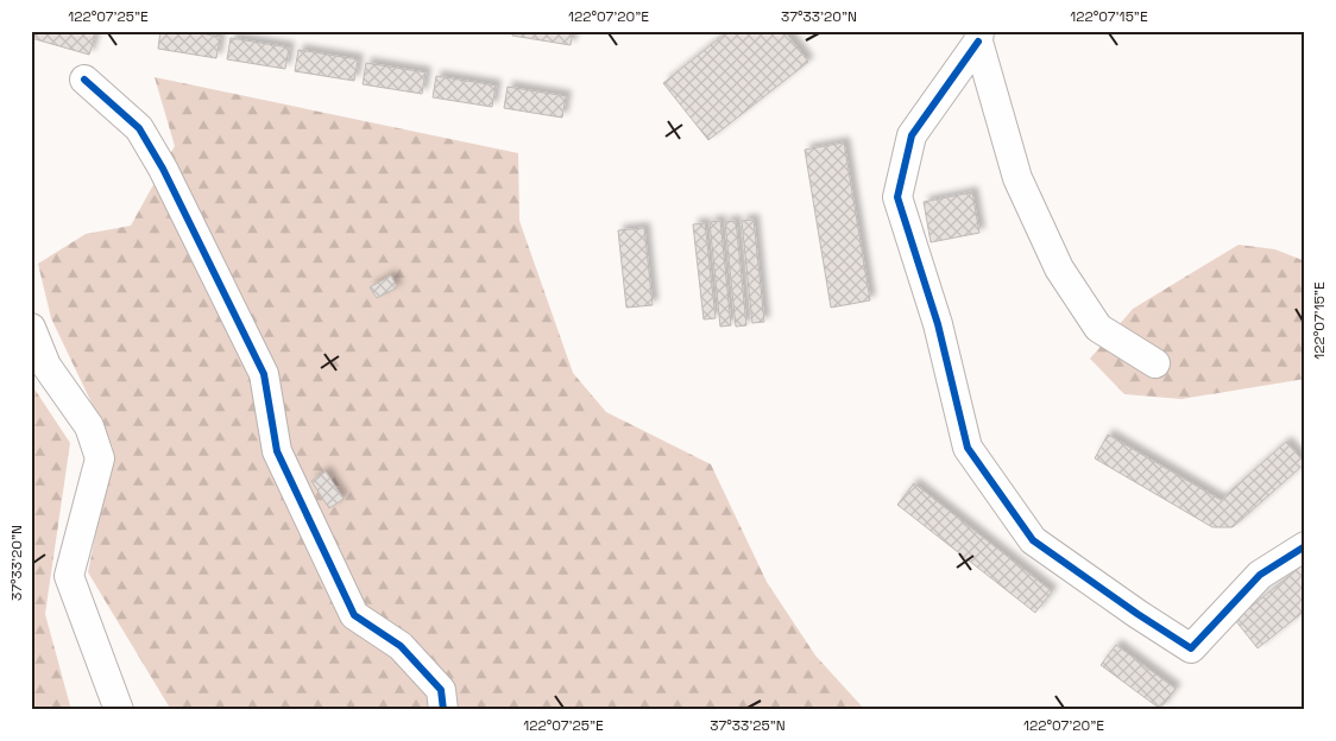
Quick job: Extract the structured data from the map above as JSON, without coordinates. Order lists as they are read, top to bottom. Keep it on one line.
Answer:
{"coordinates":["122°07'25\"E","122°07'20\"E","37°33'20\"N","122°07'15\"E","37°33'25\"N"]}
